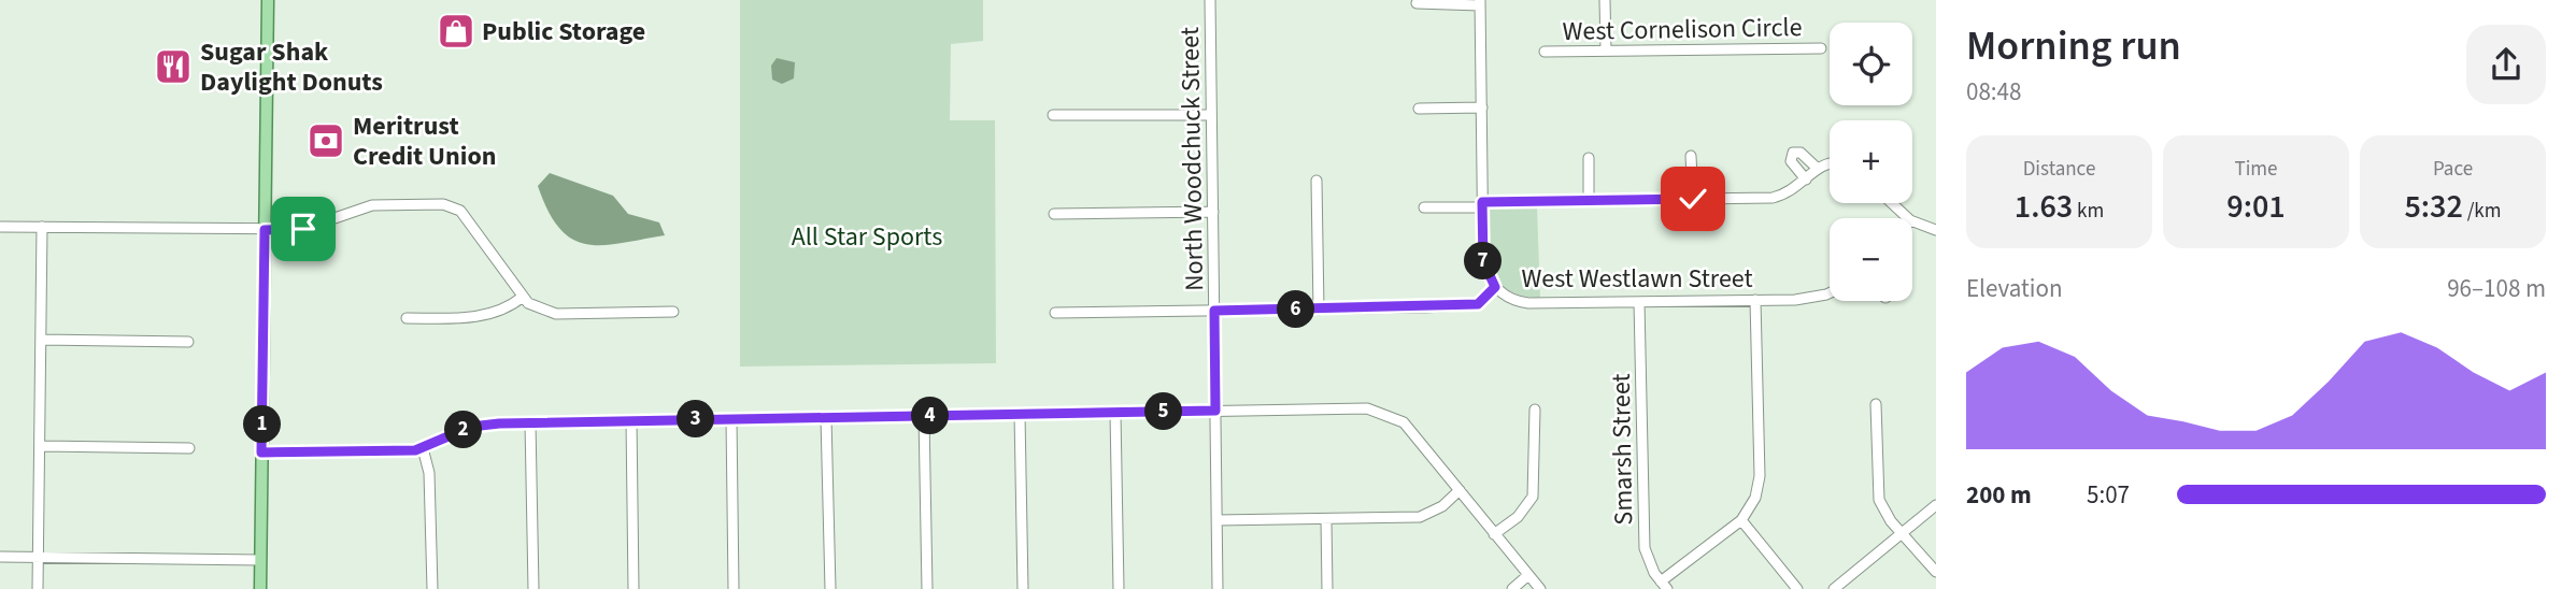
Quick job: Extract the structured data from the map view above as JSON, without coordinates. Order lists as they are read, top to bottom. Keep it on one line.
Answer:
{"streets":{"street":["West Cornelison Circle","North Woodchuck Street","West Westlawn Street","Smarsh Street"]},"crossings":[["North Woodchuck Street","West Westlawn Street"],["West Westlawn Street","Smarsh Street"]],"parks":["All Star Sports"],"places":{"shop":["Public Storage"],"restaurant":["Sugar Shak Daylight Donuts"],"bank":["Meritrust Credit Union"]},"page":{"heading":["Morning run","08:48"],"map_buttons":["+","−"],"stats":[["Distance","1.63 km"],["Time","9:01"],["Pace","5:32 /km"]],"pins":["7","6","5","4","3","1","2"],"chart":["Elevation","96–108 m"],"list":[{"name":"200 m","note":"5:07"}]}}
